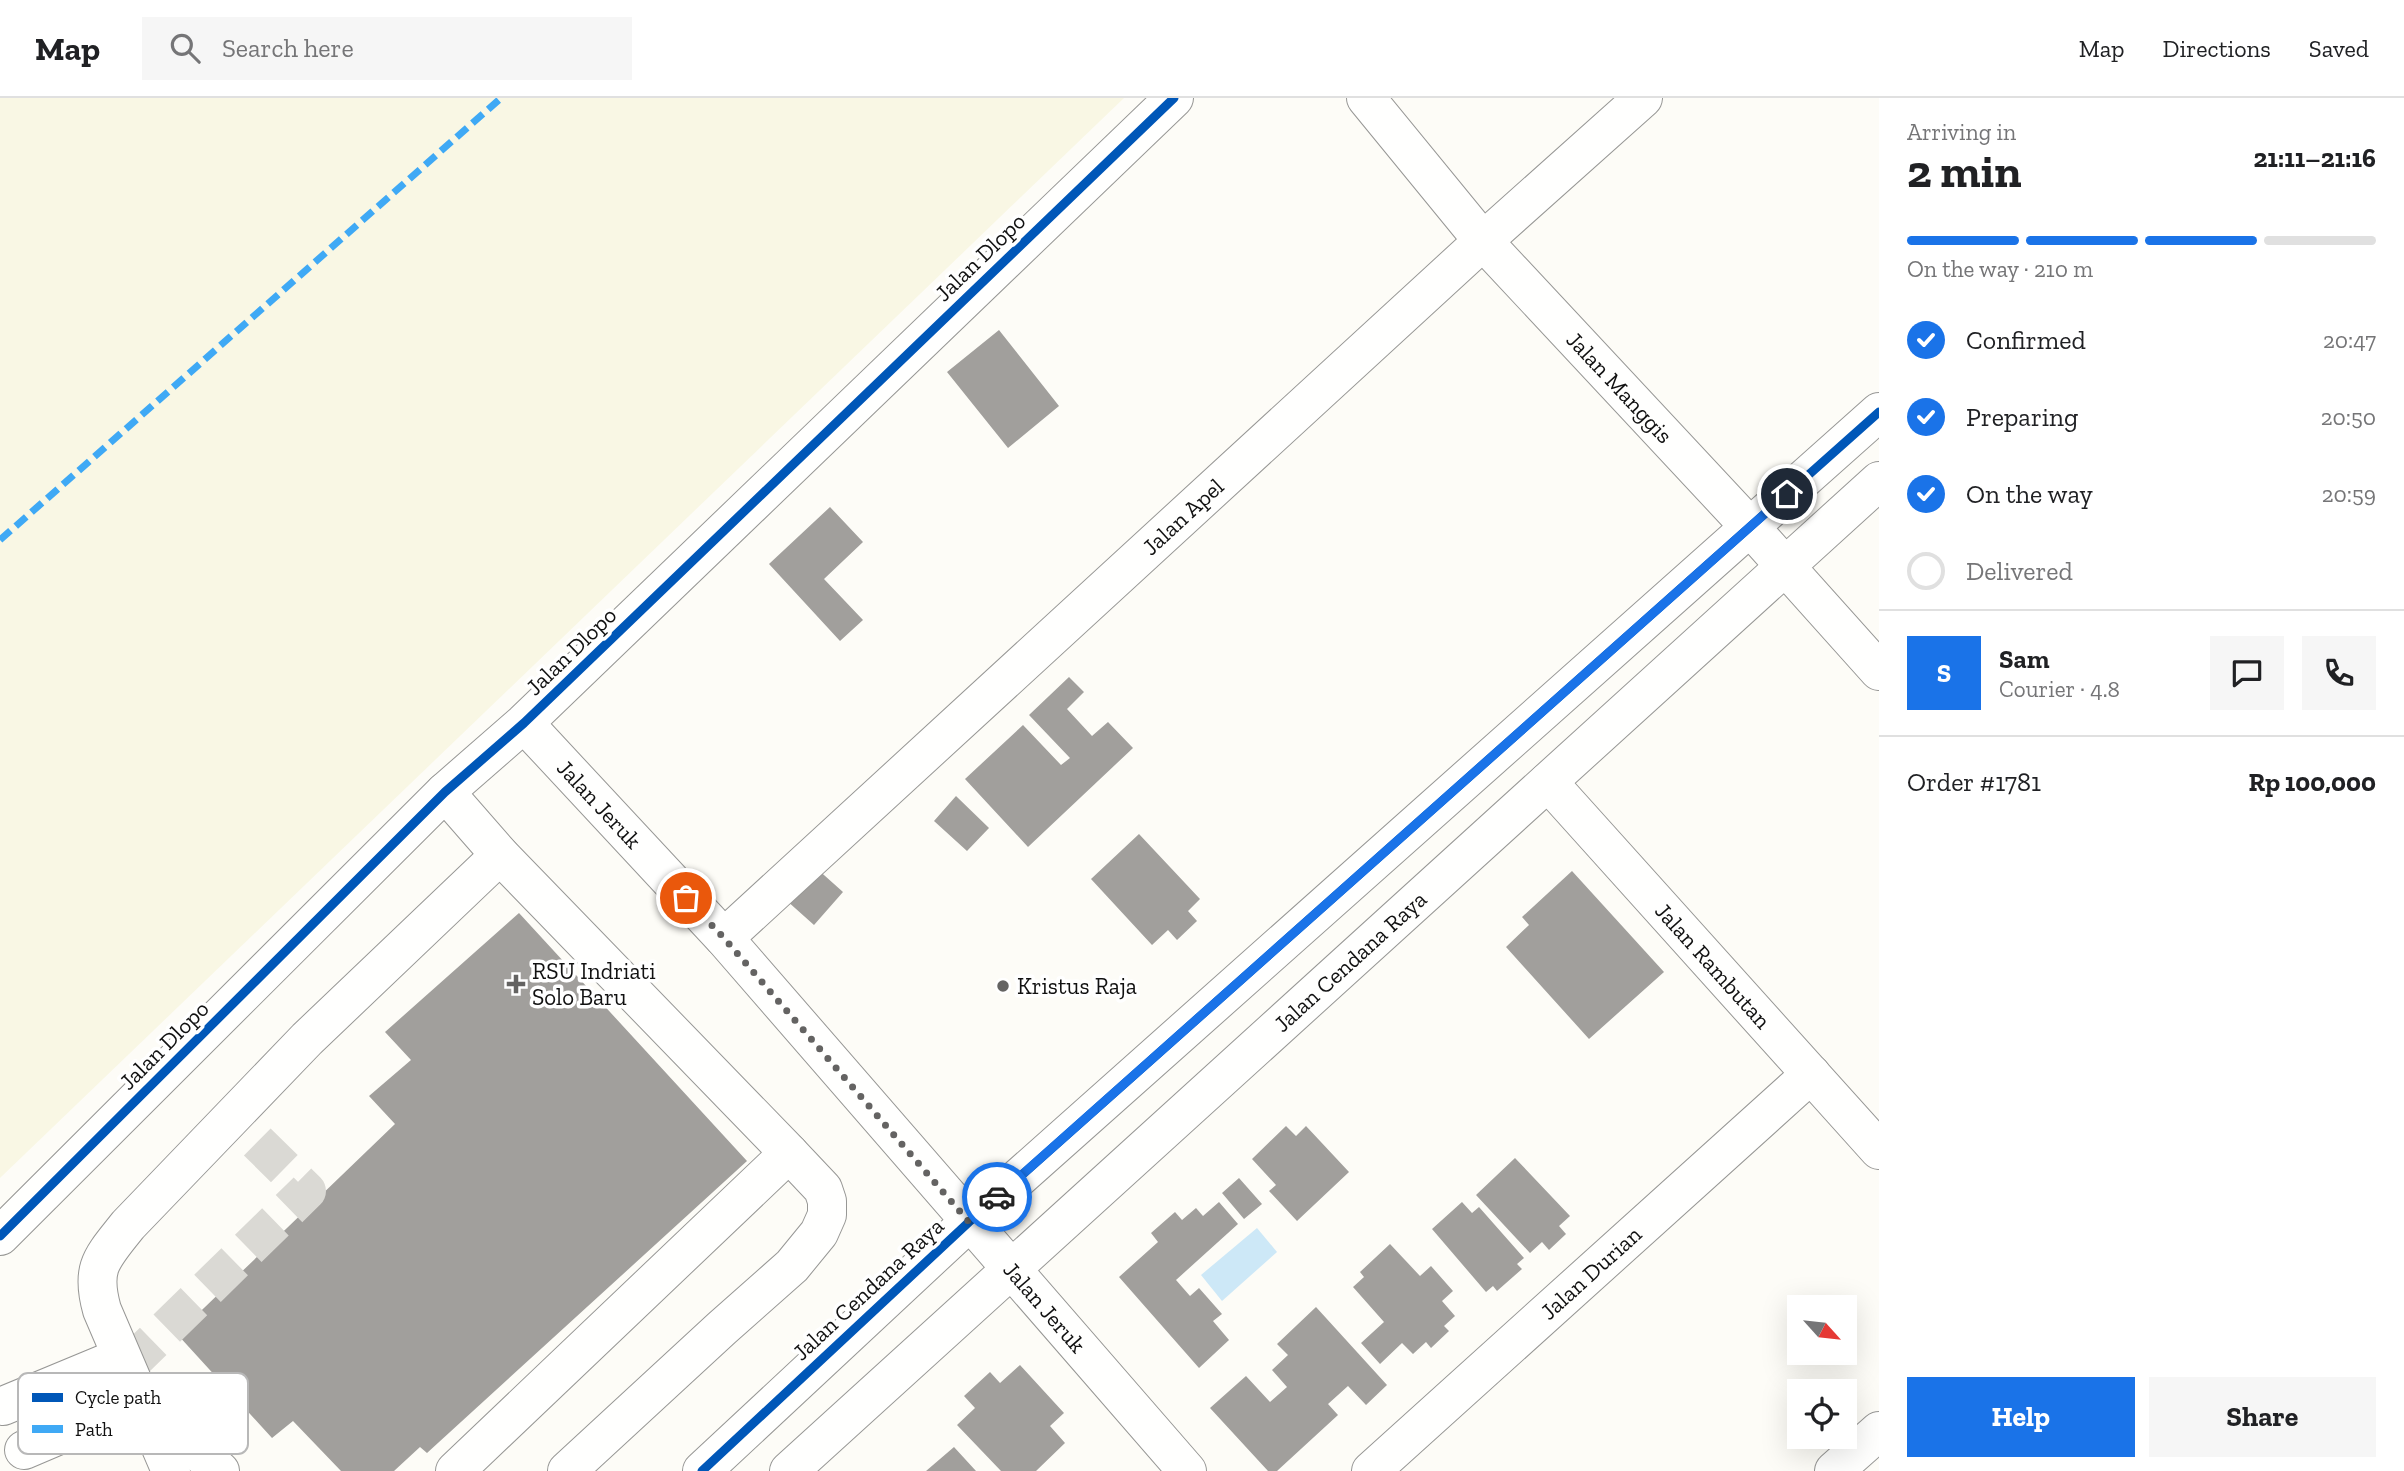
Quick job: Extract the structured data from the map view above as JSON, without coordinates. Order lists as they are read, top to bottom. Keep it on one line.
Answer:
{"streets":{"street":["Jalan Dlopo","Jalan Manggis","Jalan Apel","Jalan Jeruk","Jalan Cendana Raya","Jalan Rambutan","Jalan Durian"]},"crossings":[["Jalan Manggis","Jalan Apel"],["Jalan Manggis","Jalan Cendana Raya"],["Jalan Apel","Jalan Jeruk"],["Jalan Jeruk","Jalan Cendana Raya"],["Jalan Cendana Raya","Jalan Rambutan"],["Jalan Rambutan","Jalan Durian"]],"places":{"health":["RSU Indriati Solo Baru"],"other":["Kristus Raja"]},"legend":["Cycle path","Path"],"north":"bottom right","page":{"header":"Map","search":"Search here","nav":["Map","Directions","Saved"],"heading":["2 min","Arriving in","21:11–21:16"],"panel":["Sam","Courier · 4.8","Order #1781","Rp 100,000"],"bar":"On the way · 210 m","list":[["Confirmed","20:47"],["Preparing","20:50"],["On the way","20:59"],"Delivered"],"round":"S","buttons":["Help","Share"]}}
